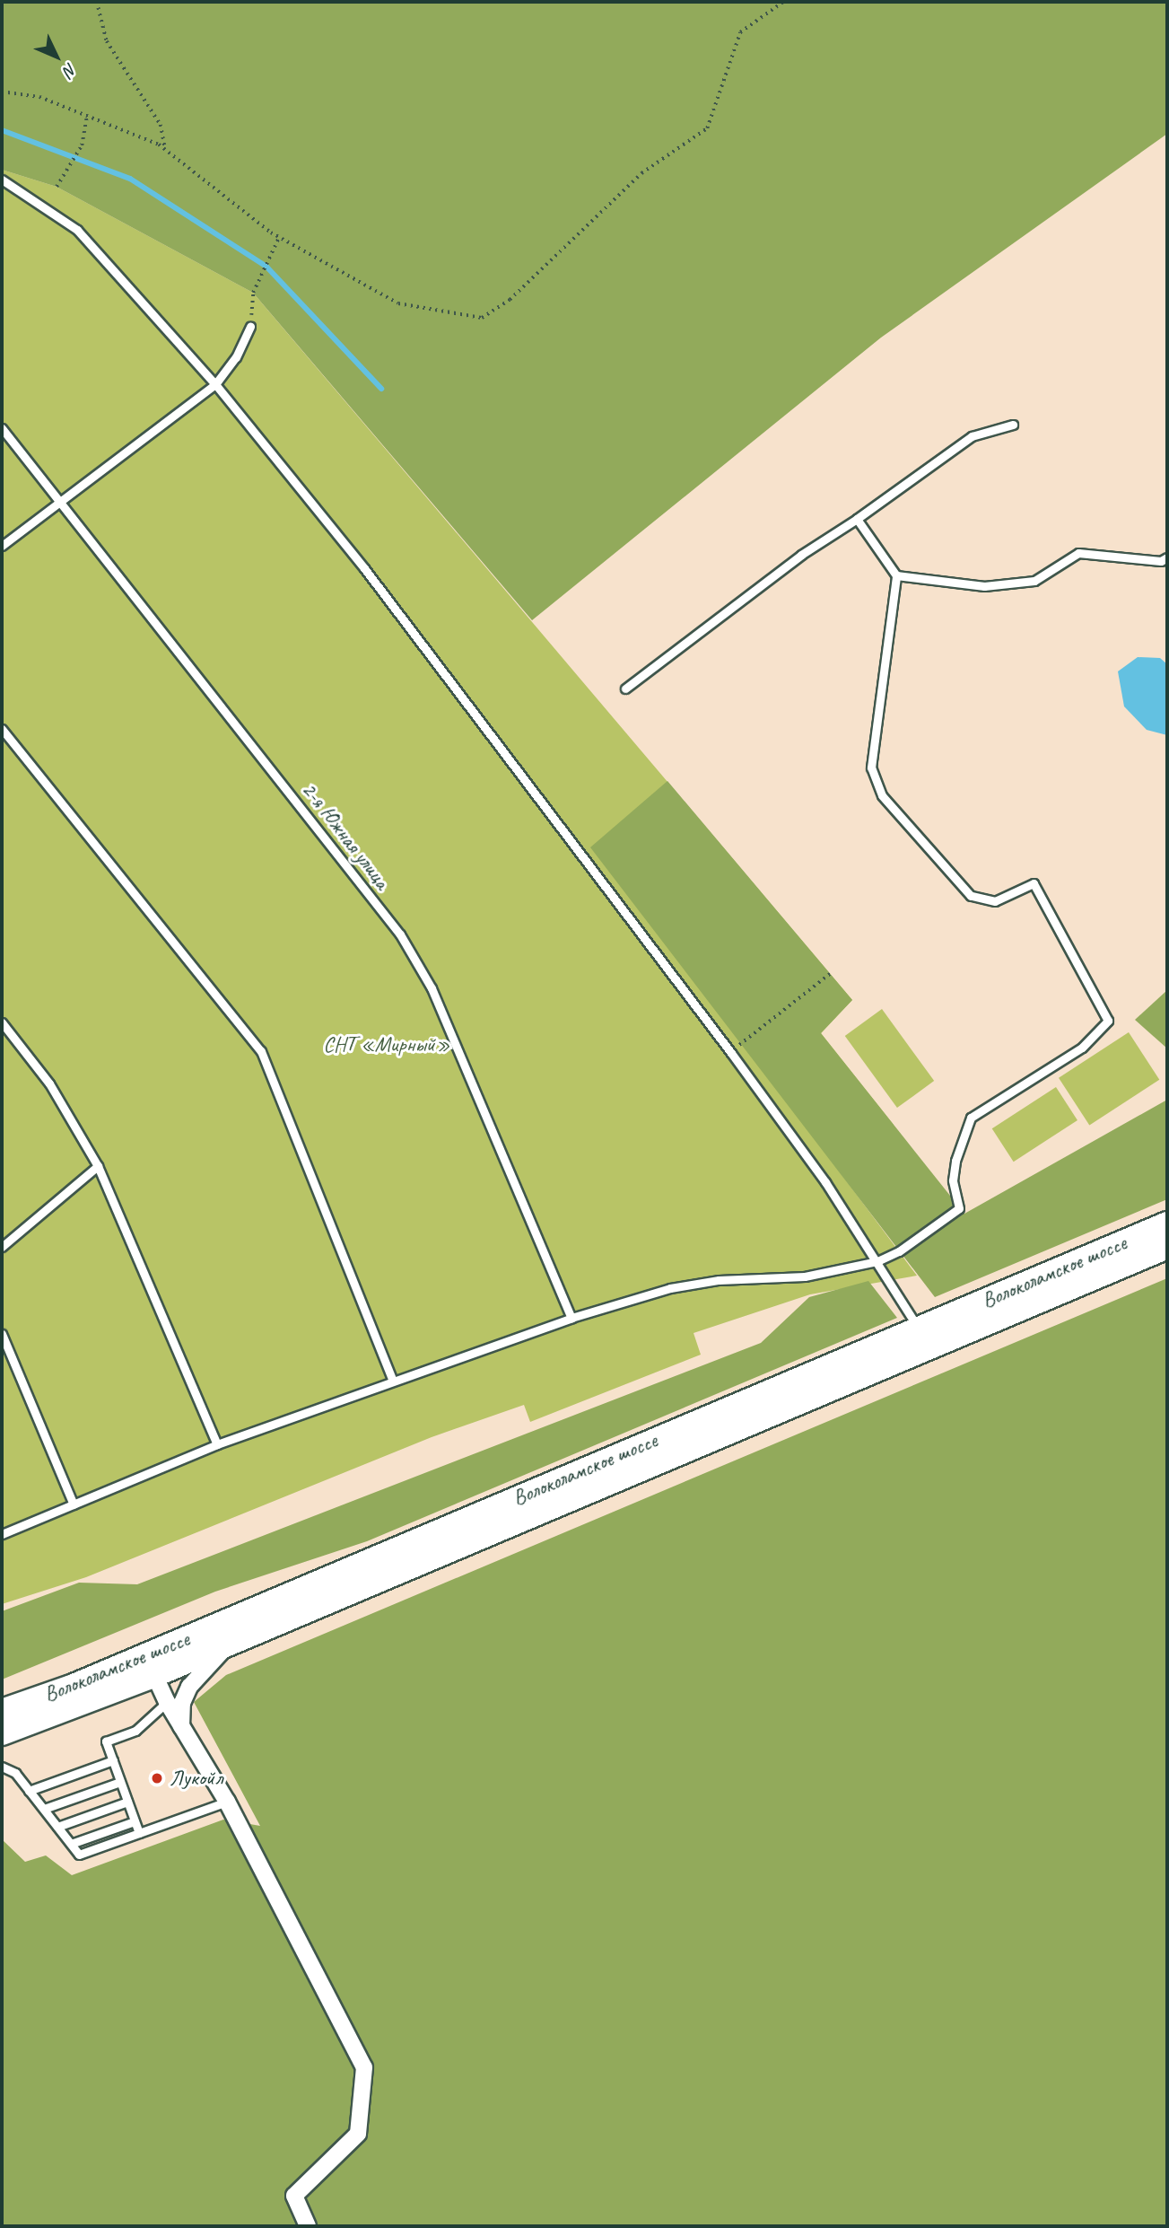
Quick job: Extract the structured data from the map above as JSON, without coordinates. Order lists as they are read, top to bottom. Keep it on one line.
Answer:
{"streets":{"main road":["Волоколамское шоссе"],"lane":["2-я Южная улица"]},"parks":["СНТ «Мирный»"],"places":["Лукойл"],"north":"bottom right"}
